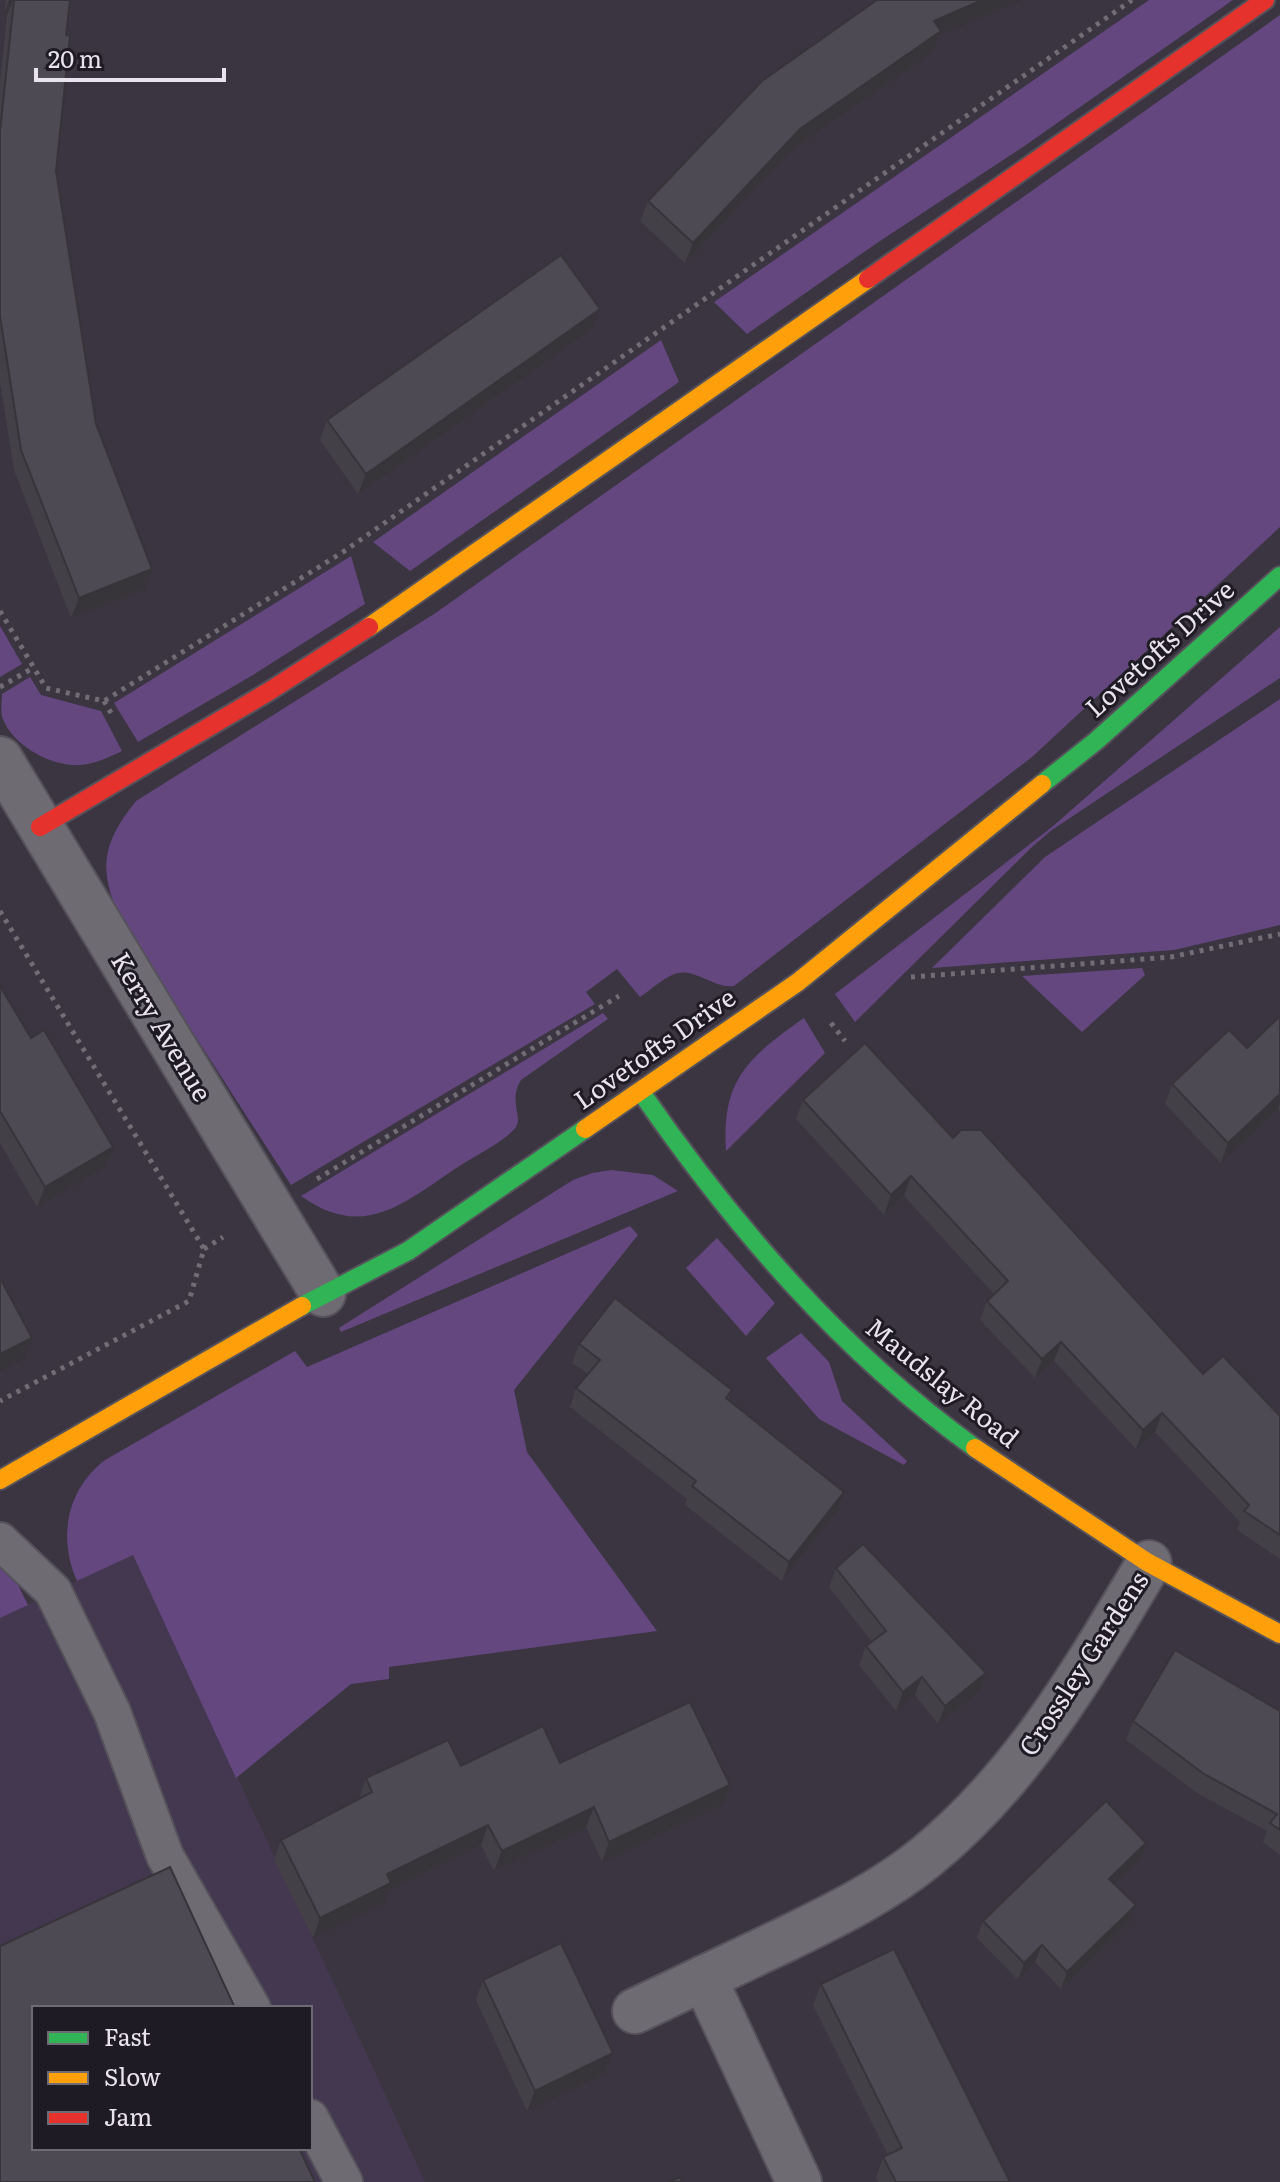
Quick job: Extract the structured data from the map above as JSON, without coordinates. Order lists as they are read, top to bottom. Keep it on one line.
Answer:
{"streets":{"street":["Lovetofts Drive","Kerry Avenue","Maudslay Road","Crossley Gardens"]},"crossings":[["Lovetofts Drive","Kerry Avenue"],["Lovetofts Drive","Maudslay Road"],["Maudslay Road","Crossley Gardens"]],"legend":["Fast","Slow","Jam"],"scale_bar":"20 m"}
